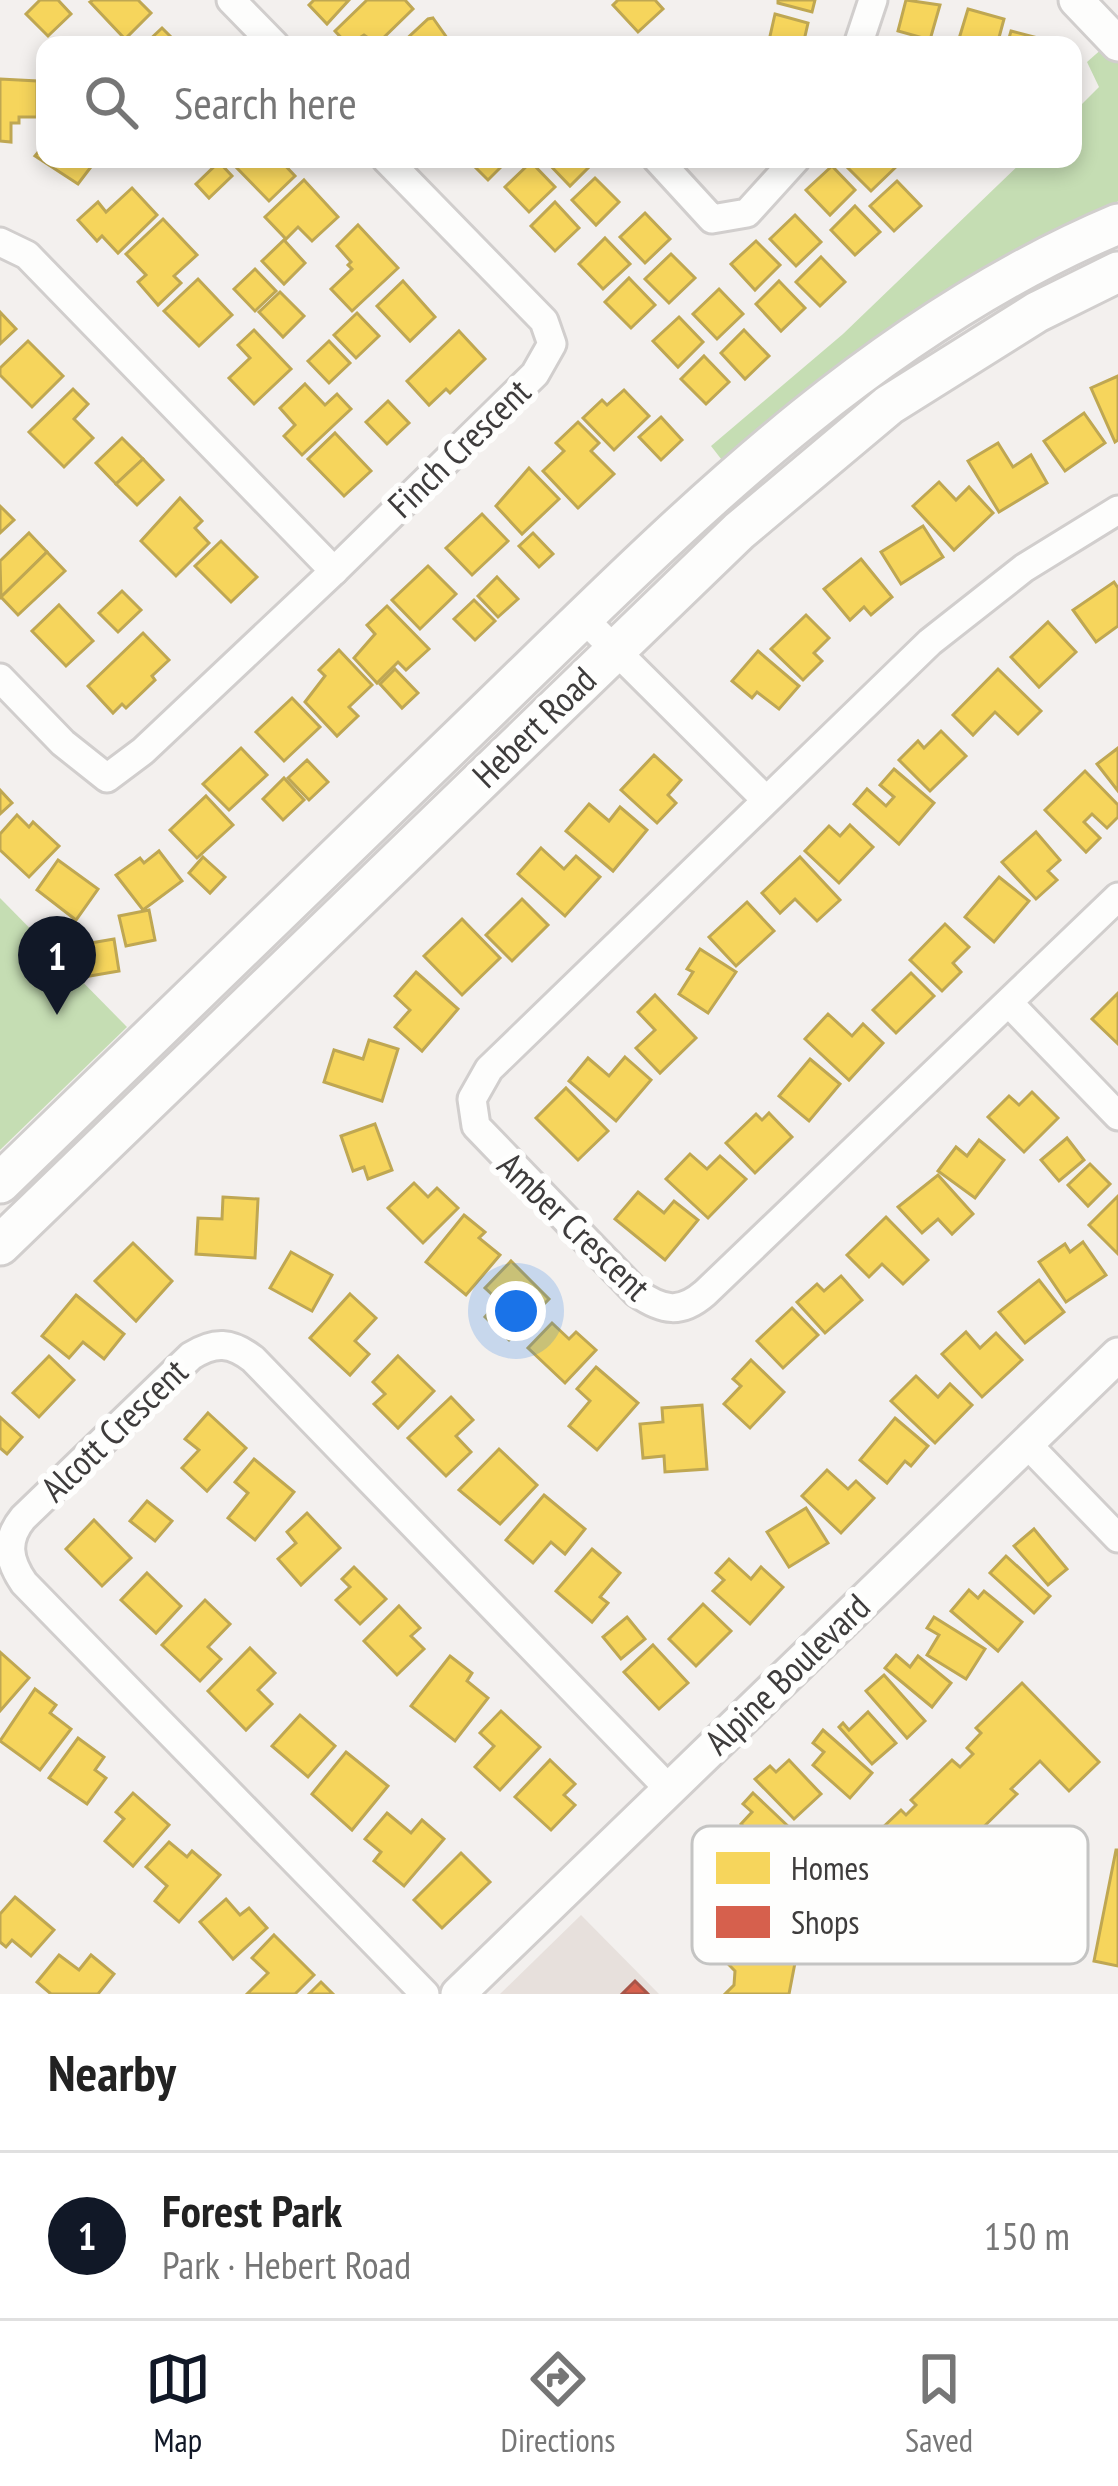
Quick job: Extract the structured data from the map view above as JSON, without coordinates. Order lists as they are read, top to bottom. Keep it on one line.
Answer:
{"streets":{"main road":["Hebert Road"],"street":["Finch Crescent","Amber Crescent","Alcott Crescent","Alpine Boulevard"]},"crossings":[["Alcott Crescent","Alpine Boulevard"]],"legend":["Homes","Shops"],"page":{"search":"Search here","pins":"1","heading":"Nearby","list":[{"mark":"1","name":"Forest Park","note":"Park · Hebert Road","value":"150 m"}],"nav":["Map","Directions","Saved"]}}
